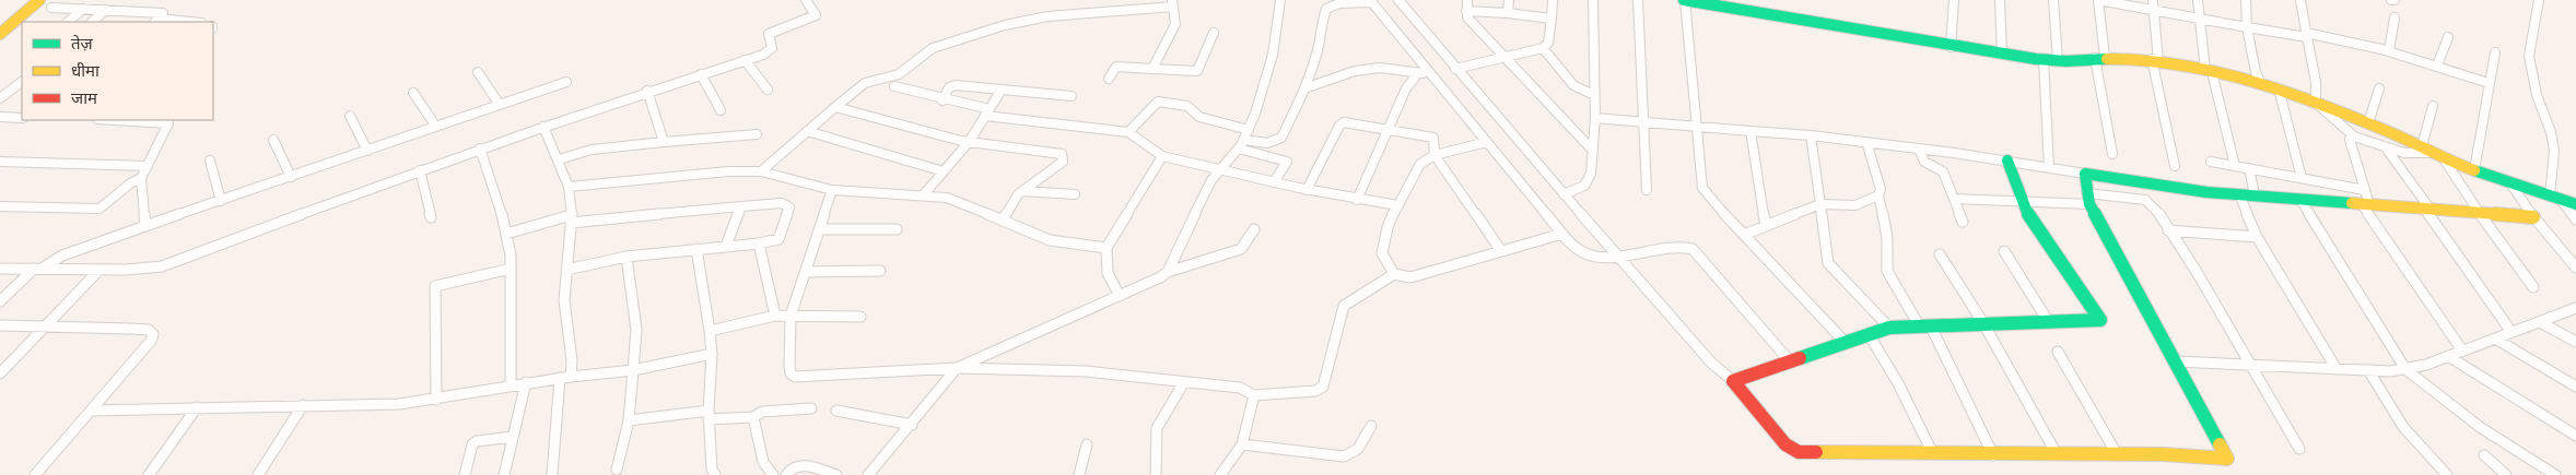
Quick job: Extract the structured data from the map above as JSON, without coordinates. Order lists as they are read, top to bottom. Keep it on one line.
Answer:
{"legend":["तेज़","धीमा","जाम"]}
